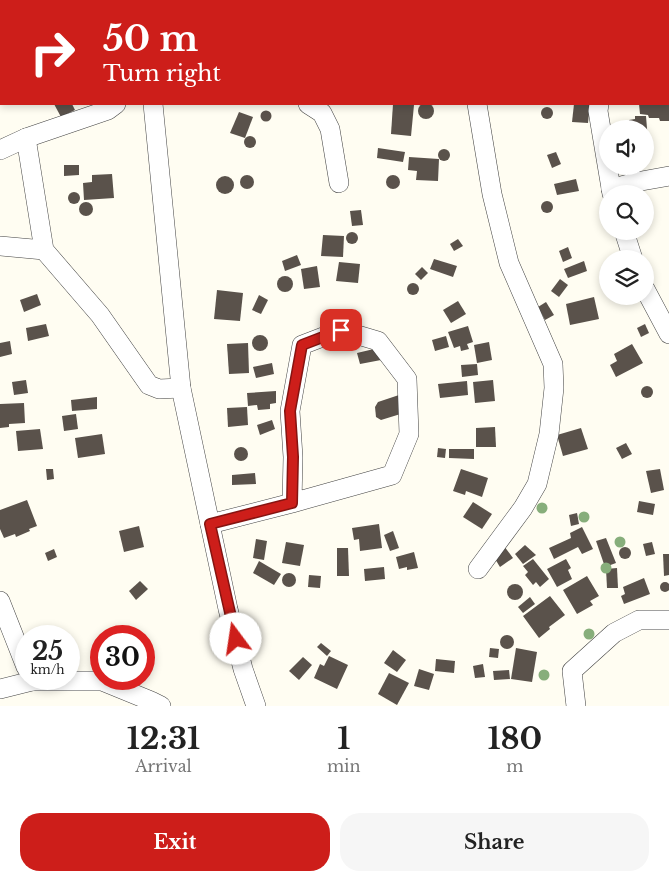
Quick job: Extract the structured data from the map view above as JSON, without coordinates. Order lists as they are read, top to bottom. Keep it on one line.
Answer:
{"page":{"turn":["50 m","Turn right"],"speed":"25 km/h","limit":"30","eta":["12:31","Arrival","1","min","180","m"],"buttons":["Exit","Share"]}}
